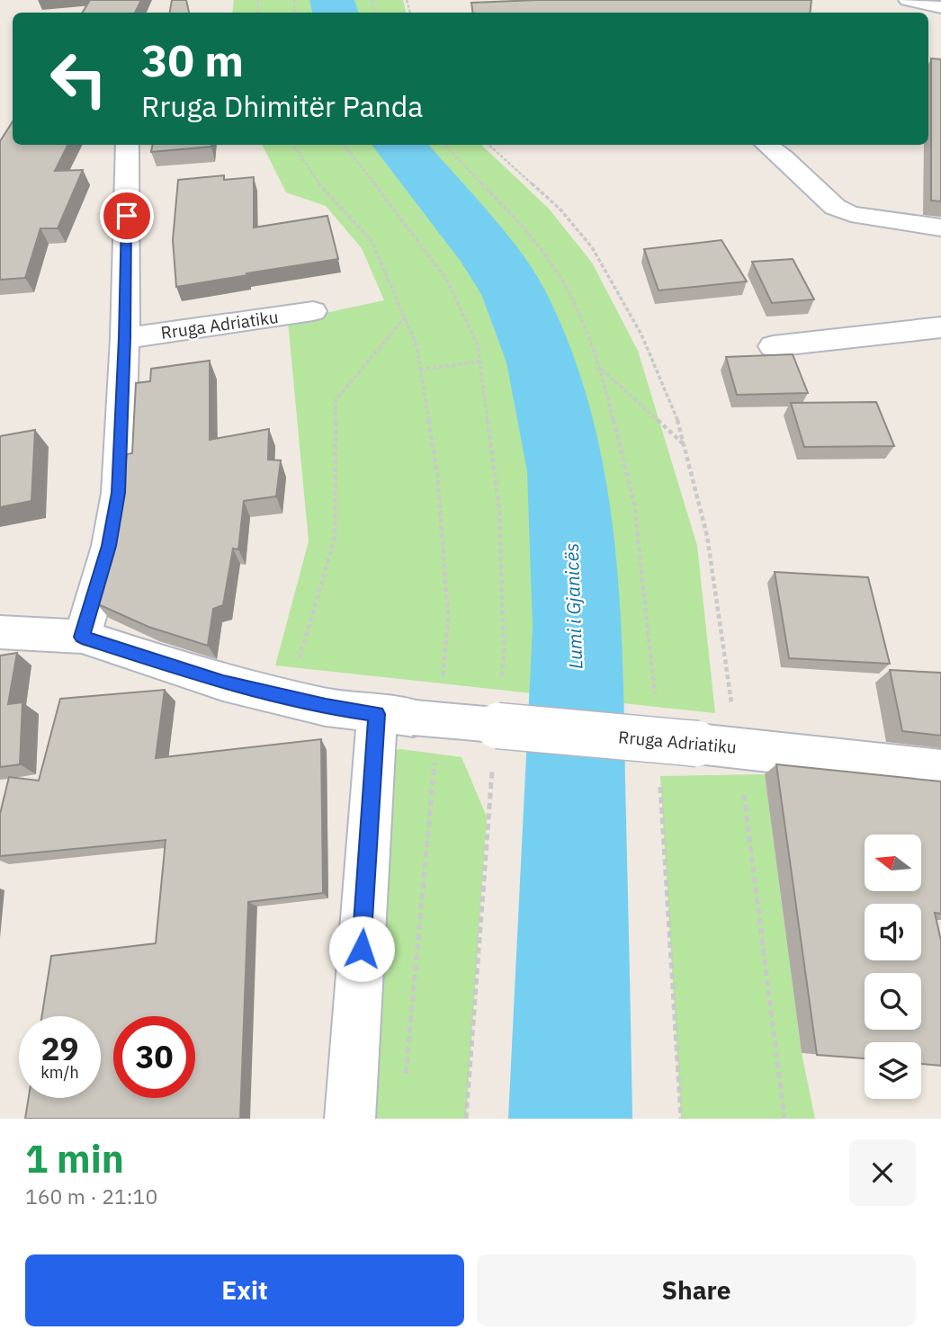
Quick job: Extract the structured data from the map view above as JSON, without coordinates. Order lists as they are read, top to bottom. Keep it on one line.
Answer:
{"streets":{"street":["Rruga Adriatiku"]},"water":["Lumi i Gjanicës"],"north":"left","page":{"turn":["30 m","Rruga Dhimitër Panda"],"speed":"29 km/h","limit":"30","heading":["1 min","160 m · 21:10"],"buttons":["Exit","Share"]}}
